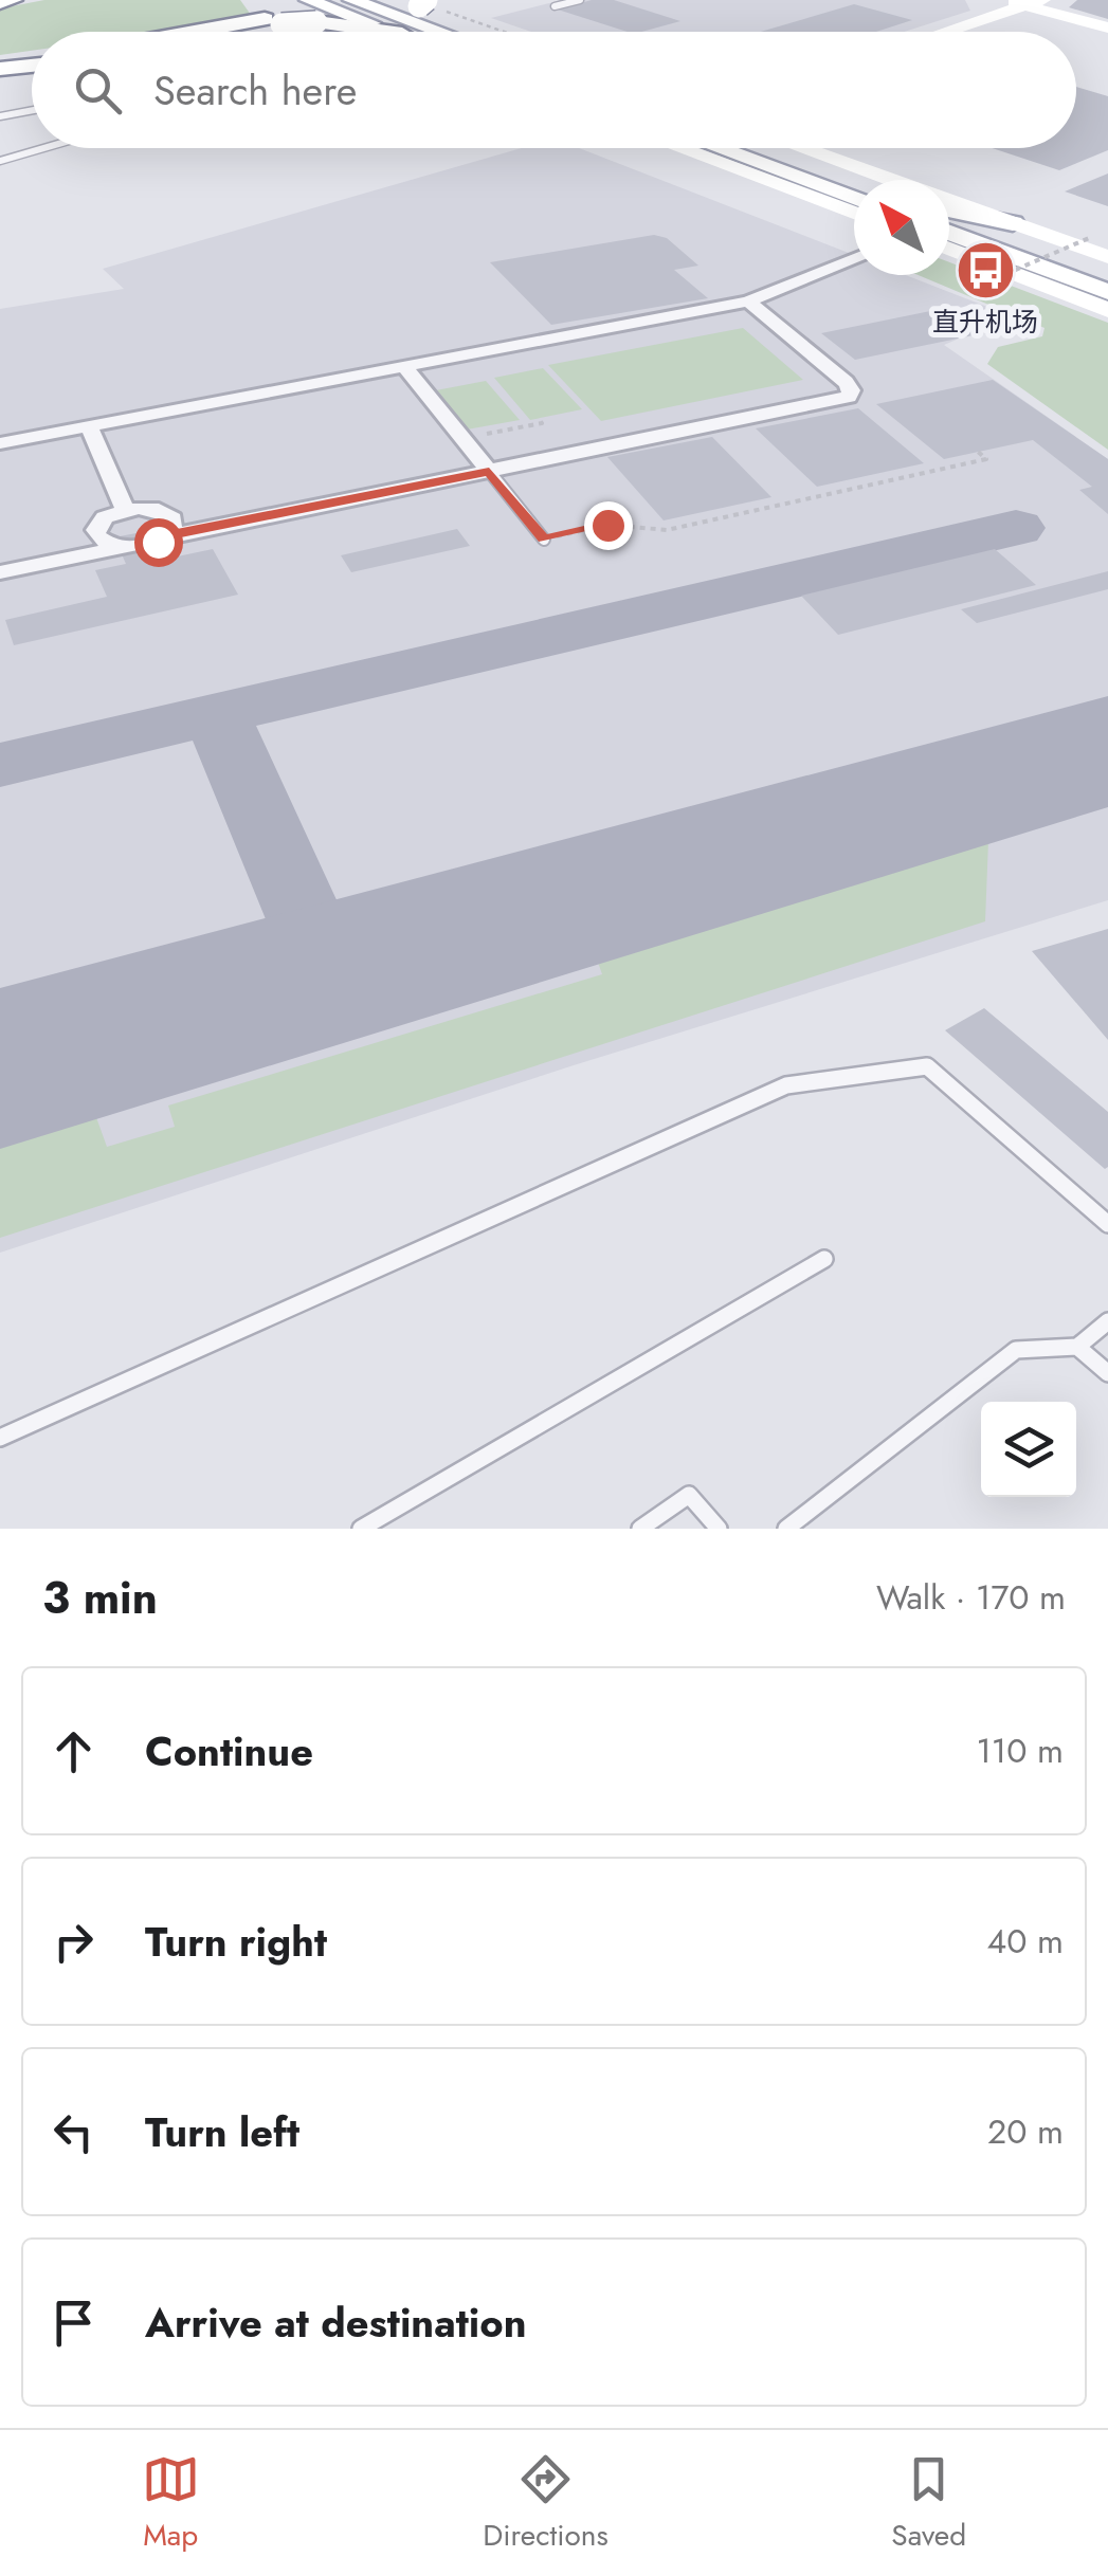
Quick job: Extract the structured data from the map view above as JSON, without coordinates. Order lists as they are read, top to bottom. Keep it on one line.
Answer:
{"places":{"bus stop":["直升机场"]},"north":"top left","page":{"search":"Search here","heading":["3 min","Walk · 170 m"],"list":[["Continue","110 m"],["Turn right","40 m"],["Turn left","20 m"],"Arrive at destination"],"nav":["Map","Directions","Saved"]}}
